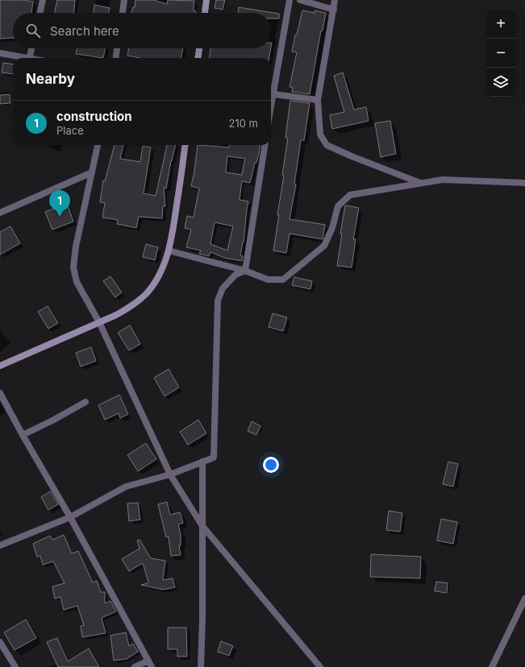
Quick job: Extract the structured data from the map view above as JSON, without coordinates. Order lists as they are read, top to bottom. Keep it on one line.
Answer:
{"page":{"map_buttons":["+","−"],"search":"Search here","heading":"Nearby","list":[{"mark":"1","name":"construction","note":"Place","value":"210 m"}],"pins":"1"}}
